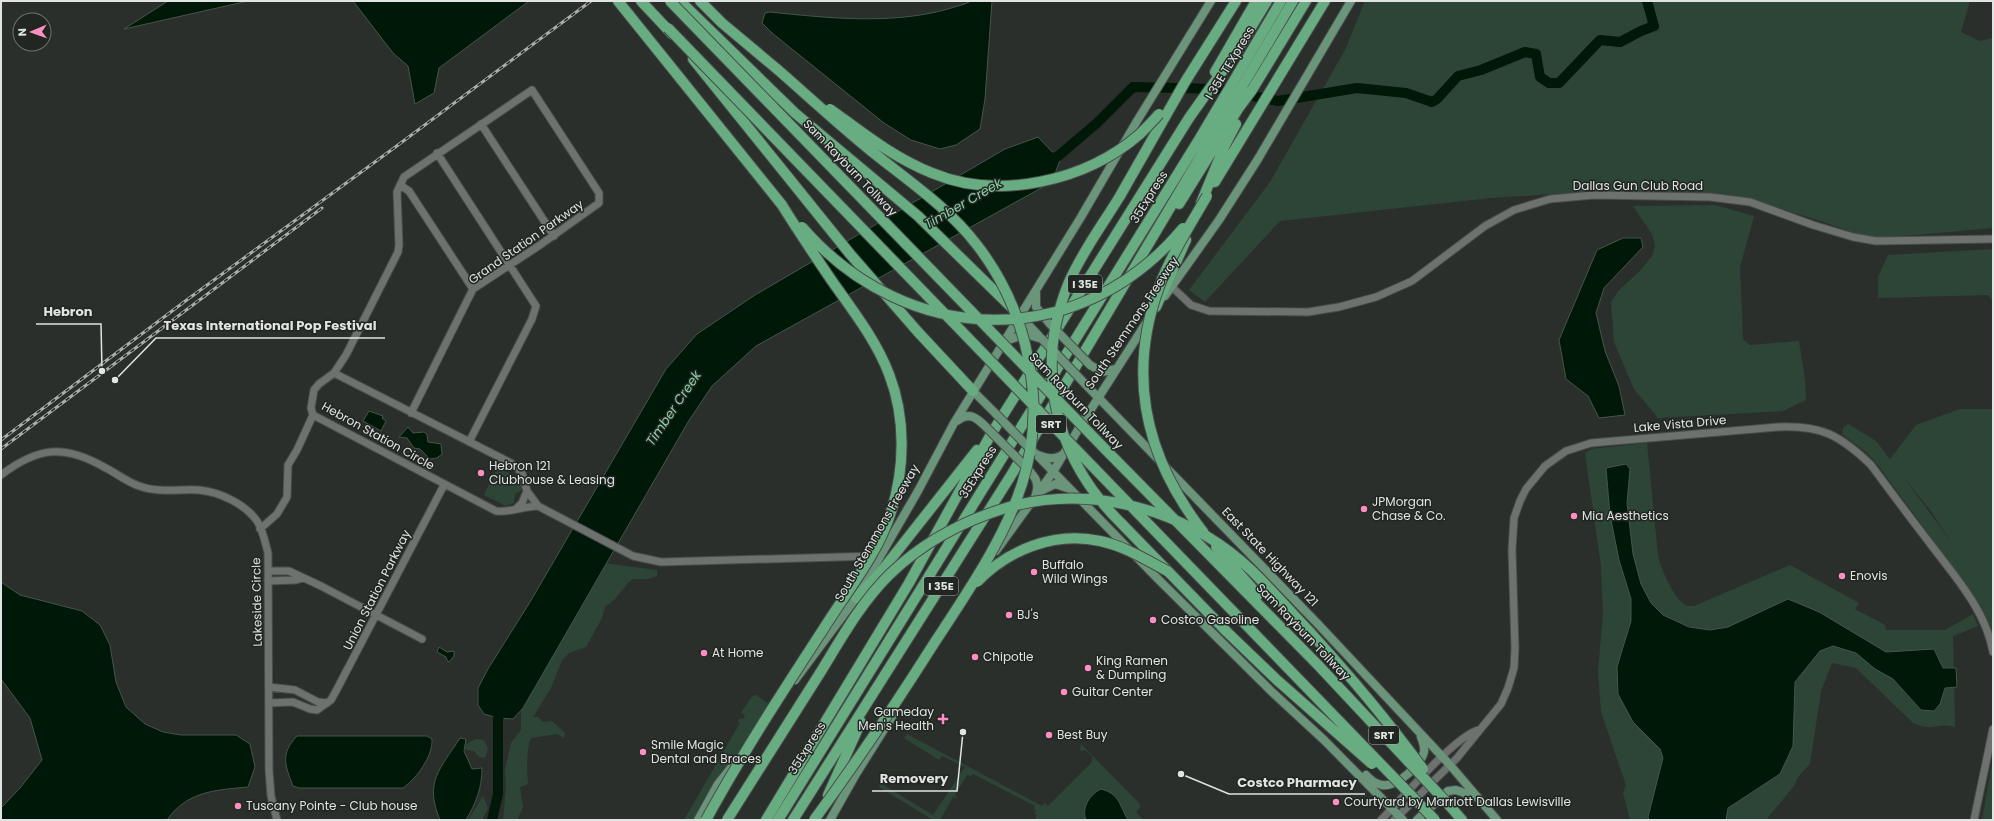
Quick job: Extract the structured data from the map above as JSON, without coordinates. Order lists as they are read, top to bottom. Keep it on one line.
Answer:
{"streets":{"highway":["I 35E TEXpress","Sam Rayburn Tollway","35Express","I 35E","South Stemmons Freeway","SRT"],"main road":["East State Highway 121"],"street":["Dallas Gun Club Road","Grand Station Parkway","Lake Vista Drive","Hebron Station Circle","Union Station Parkway","Lakeside Circle"]},"crossings":[["I 35E TEXpress","35Express"],["I 35E TEXpress","South Stemmons Freeway"],["Dallas Gun Club Road","South Stemmons Freeway"],["35Express","South Stemmons Freeway"],["South Stemmons Freeway","East State Highway 121"],["Lake Vista Drive","East State Highway 121"],["Hebron Station Circle","Union Station Parkway"]],"water":["Timber Creek"],"places":{"other":["Hebron","Texas International Pop Festival","Hebron 121 Clubhouse & Leasing","JPMorgan Chase & Co.","Mia Aesthetics","Buffalo Wild Wings","Enovis","BJ's","Costco Gasoline","At Home","Chipotle","King Ramen & Dumpling","Guitar Center","Removery","Best Buy","Smile Magic Dental and Braces","Costco Pharmacy","Courtyard by Marriott Dallas Lewisville","Tuscany Pointe - Club house"],"health":["Gameday Men's Health"]},"north":"left"}
